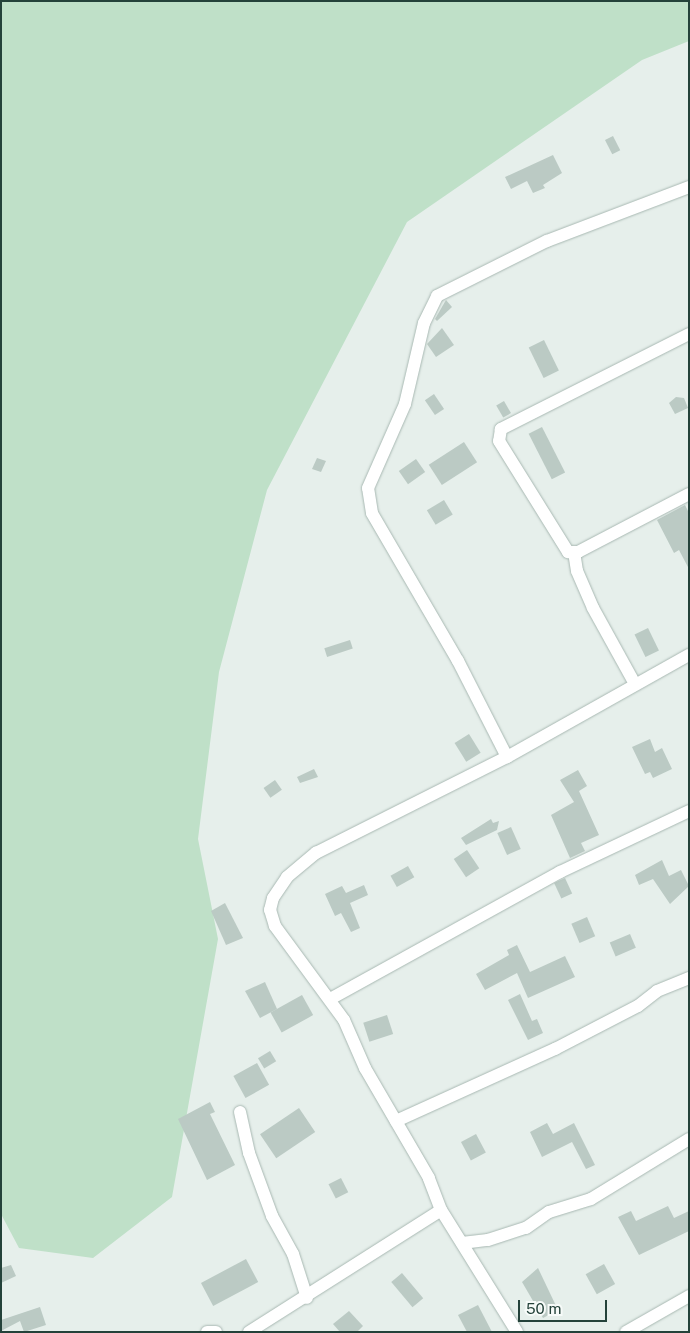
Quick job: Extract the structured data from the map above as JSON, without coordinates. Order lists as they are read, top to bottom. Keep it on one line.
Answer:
{"scale_bar":"50 m"}
